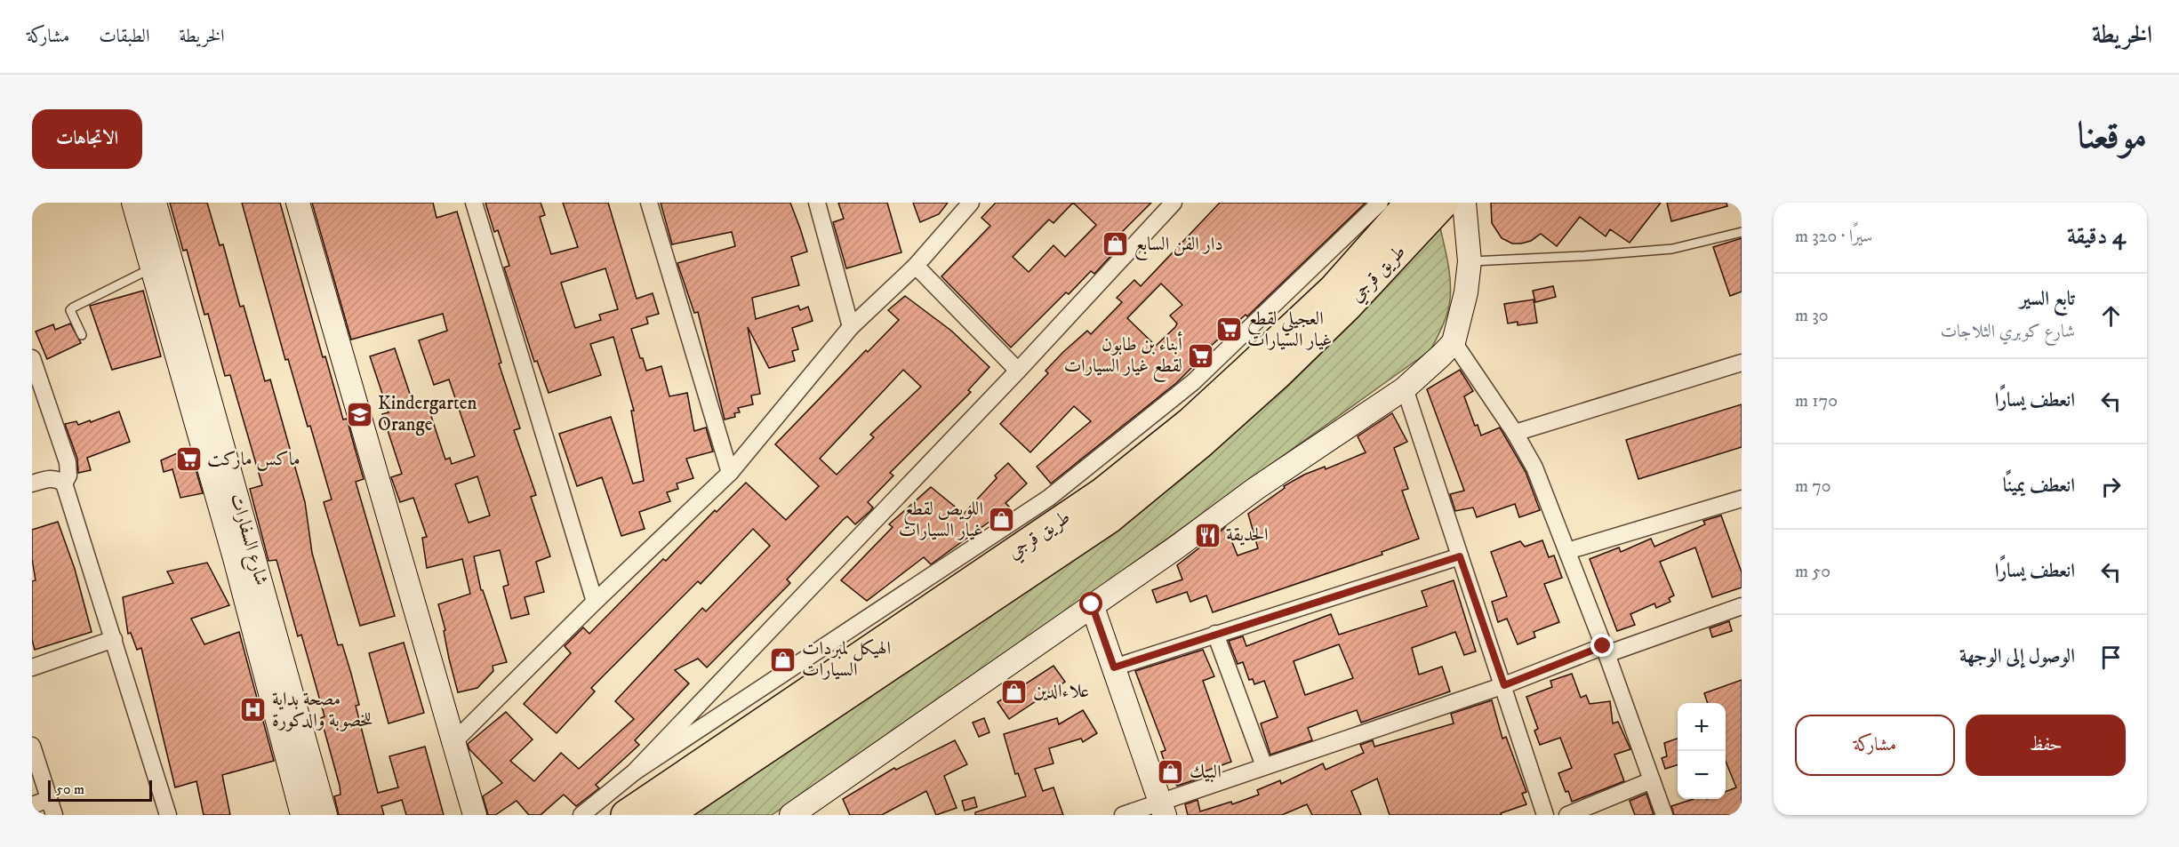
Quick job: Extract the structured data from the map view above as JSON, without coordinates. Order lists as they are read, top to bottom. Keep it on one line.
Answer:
{"streets":{"highway":["طريق قرجي"],"street":["شارع السفارات"]},"places":{"shop":["دار الفن السابع","اللويص لقطع غيار السيارات","الهيكل لمبردات السيارات","علاءالدين","البيك"],"supermarket":["العجيلي لقطع غيار السيارات","أبناء بن طابون لقطع غيار السيارات","ماكس ماركت"],"school or university":["Kindergarten Orange"],"restaurant":["الحديقة"],"hospital":["مصحة بداية للخصوبة والدكورة"]},"scale_bar":"50 m","page":{"header":"الخريطة","nav":["الخريطة","الطبقات","مشاركة"],"title":"موقعنا","buttons":["الاتجاهات",["حفظ","مشاركة"]],"heading":["4 دقيقة","سيرًا · 320 m"],"list":[["تابع السير","شارع كوبري الثلاجات","30 m"],["انعطف يسارًا","170 m"],["انعطف يمينًا","70 m"],["انعطف يسارًا","50 m"],"الوصول إلى الوجهة"],"map_buttons":["+","−"],"scale":"50 m"}}
